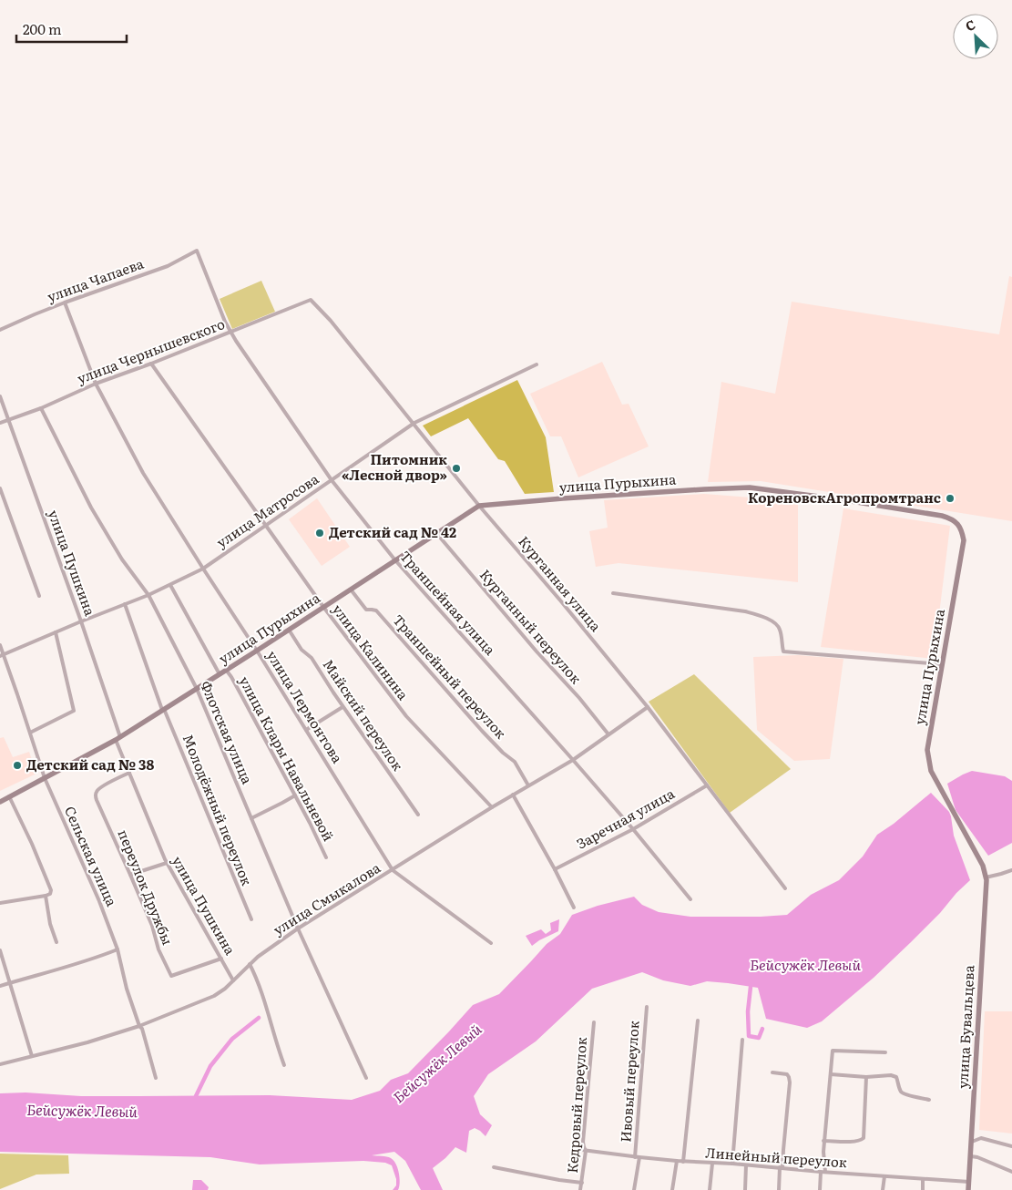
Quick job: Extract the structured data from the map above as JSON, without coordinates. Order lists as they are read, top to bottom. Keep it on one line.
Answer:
{"streets":{"street":["улица Чапаева","улица Чернышевского","улица Пурыхина","улица Матросова","улица Пушкина","Курганная улица","Траншейная улица","Курганный переулок","улица Калинина","Траншейный переулок","улица Лермонтова","Майский переулок","Флотская улица","улица Клары Навальневой","Молодёжный переулок","Заречная улица","Сельская улица","переулок Дружбы","улица Смыкалова","улица Бувальцева","Ивовый переулок","Кедровый переулок","Линейный переулок"]},"crossings":[["улица Чапаева","Траншейная улица"],["улица Чапаева","улица Лермонтова"],["улица Чернышевского","улица Пушкина"],["улица Чернышевского","Курганная улица"],["улица Чернышевского","Траншейная улица"],["улица Чернышевского","улица Калинина"],["улица Чернышевского","улица Лермонтова"],["улица Чернышевского","Флотская улица"],["улица Пурыхина","улица Пушкина"],["улица Пурыхина","Курганная улица"],["улица Пурыхина","Траншейная улица"],["улица Пурыхина","Курганный переулок"],["улица Пурыхина","улица Калинина"],["улица Пурыхина","Траншейный переулок"],["улица Пурыхина","улица Лермонтова"],["улица Пурыхина","Майский переулок"],["улица Пурыхина","Флотская улица"],["улица Пурыхина","улица Клары Навальневой"],["улица Пурыхина","Молодёжный переулок"],["улица Пурыхина","Сельская улица"],["улица Пурыхина","улица Бувальцева"],["улица Матросова","улица Пушкина"],["улица Матросова","Курганная улица"],["улица Матросова","Траншейная улица"],["улица Матросова","улица Калинина"],["улица Матросова","улица Лермонтова"],["улица Матросова","Флотская улица"],["улица Матросова","улица Клары Навальневой"],["улица Матросова","Молодёжный переулок"],["улица Матросова","Сельская улица"],["улица Пушкина","переулок Дружбы"],["улица Пушкина","улица Смыкалова"],["Курганная улица","Заречная улица"],["Курганная улица","улица Смыкалова"],["Траншейная улица","Заречная улица"],["Траншейная улица","улица Смыкалова"],["Курганный переулок","улица Смыкалова"],["улица Калинина","улица Смыкалова"],["Траншейный переулок","улица Смыкалова"],["улица Лермонтова","улица Смыкалова"],["Флотская улица","улица Смыкалова"],["Сельская улица","улица Смыкалова"],["улица Бувальцева","Линейный переулок"],["Ивовый переулок","Линейный переулок"],["Кедровый переулок","Линейный переулок"]],"water":["Бейсужёк Левый"],"places":["Питомник «Лесной двор»","КореновскАгропромтранс","Детский сад № 42","Детский сад № 38"],"scale_bar":"200 m","north":"top left"}
